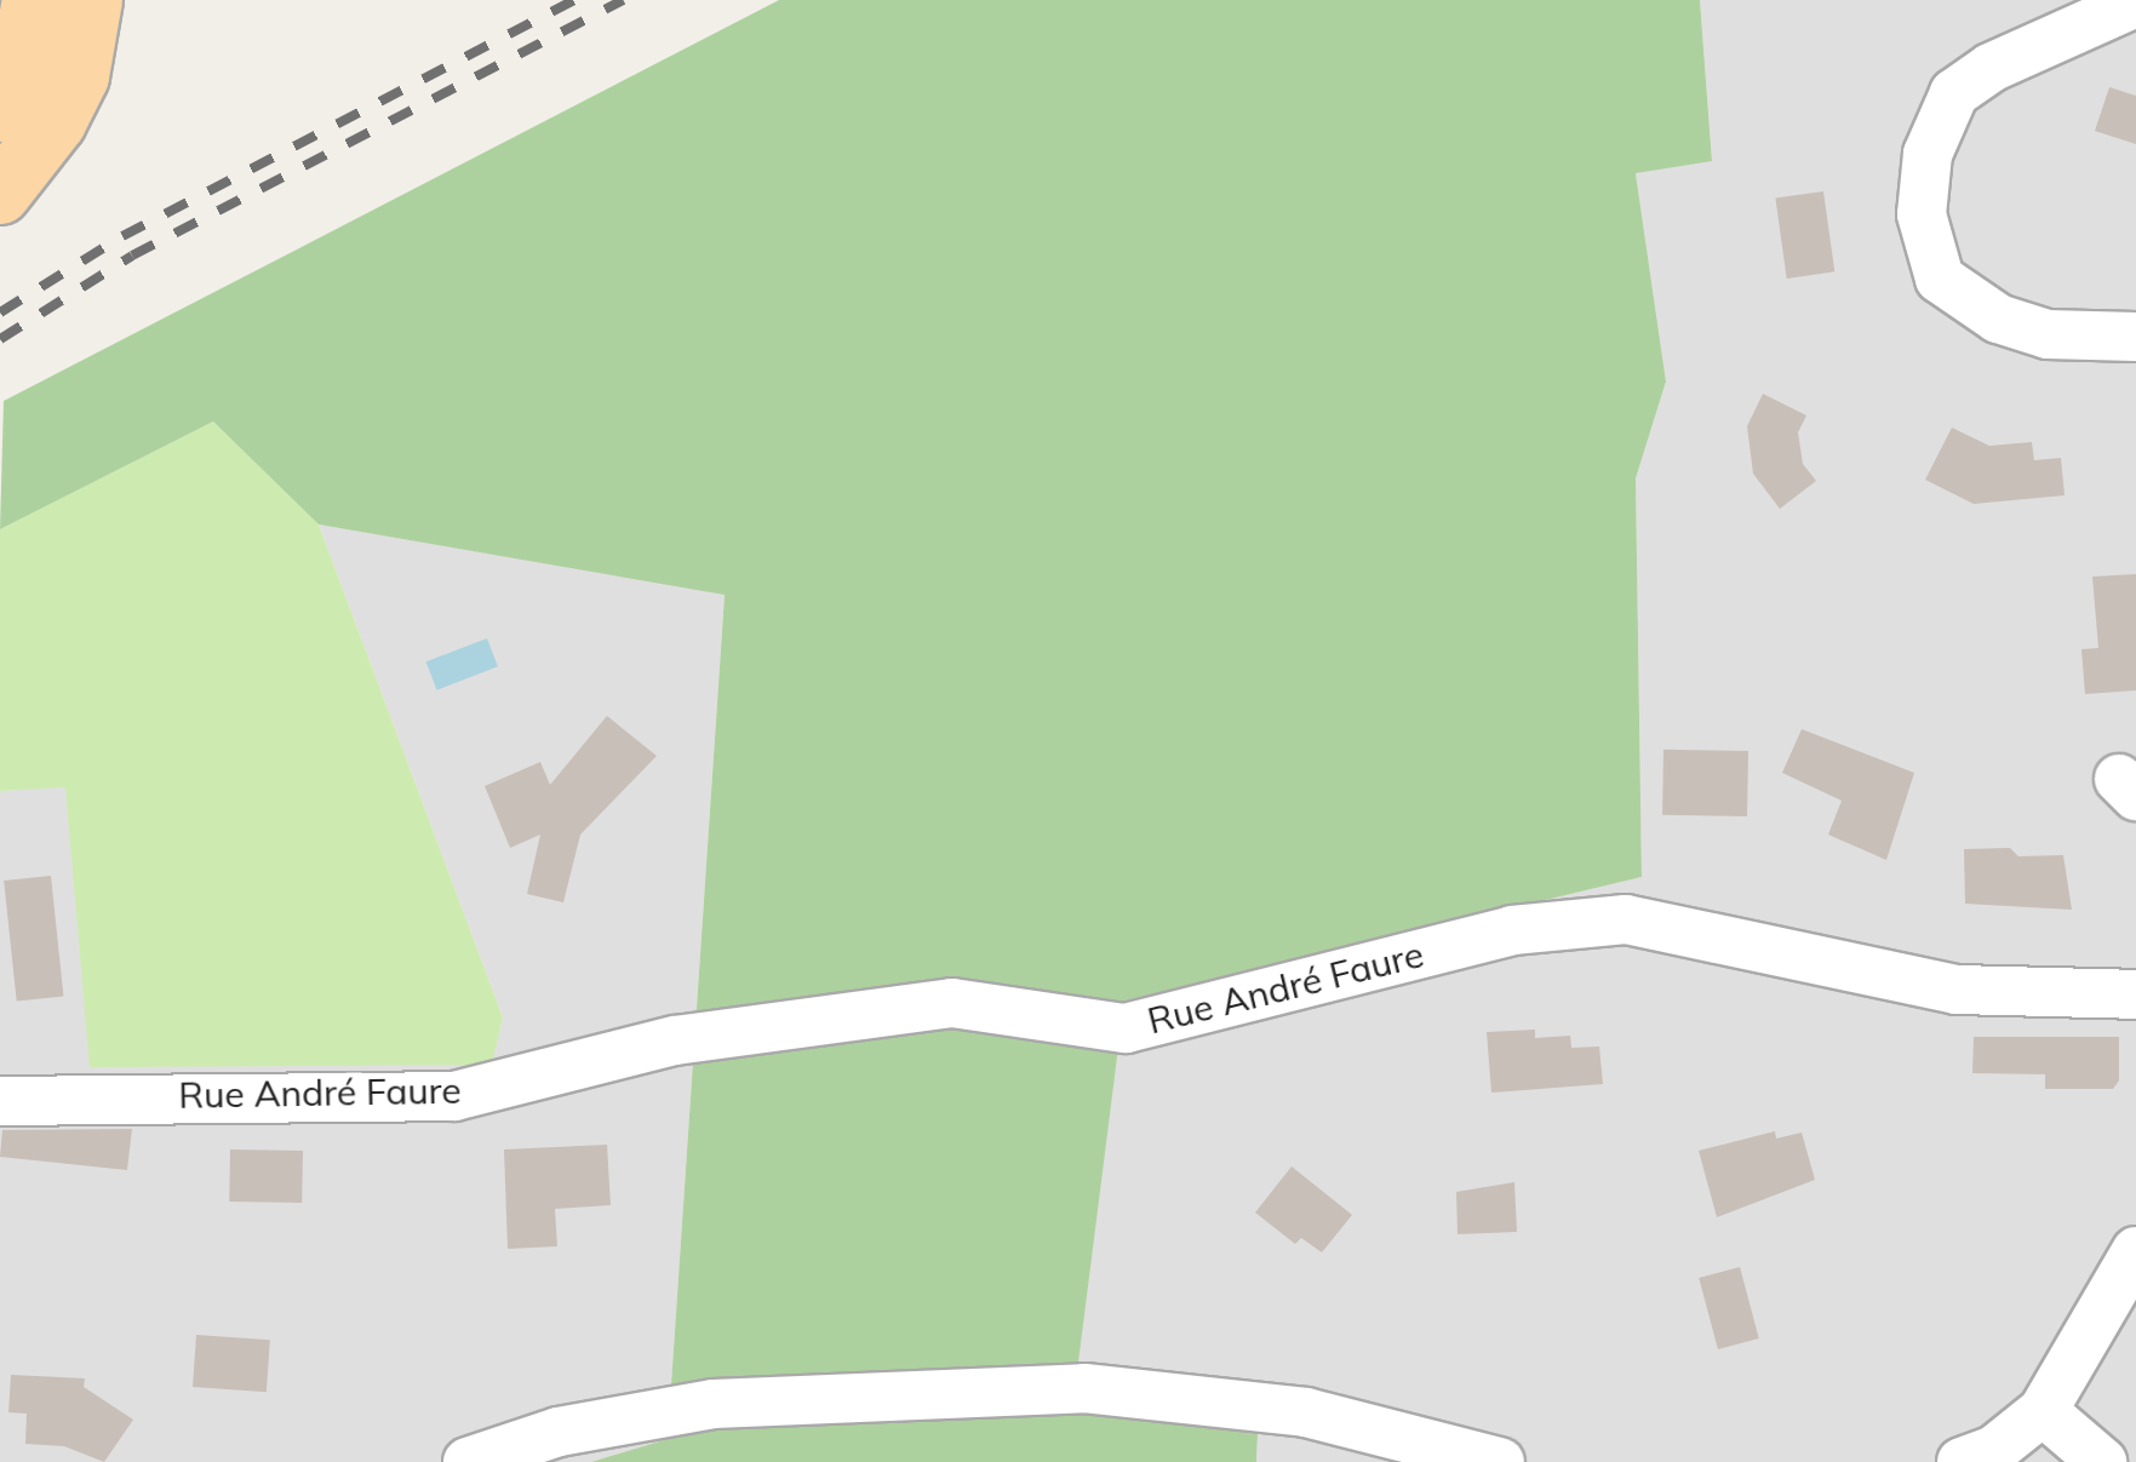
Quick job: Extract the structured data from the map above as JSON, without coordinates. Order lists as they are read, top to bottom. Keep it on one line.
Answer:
{"streets":{"street":["Rue André Faure"]}}
